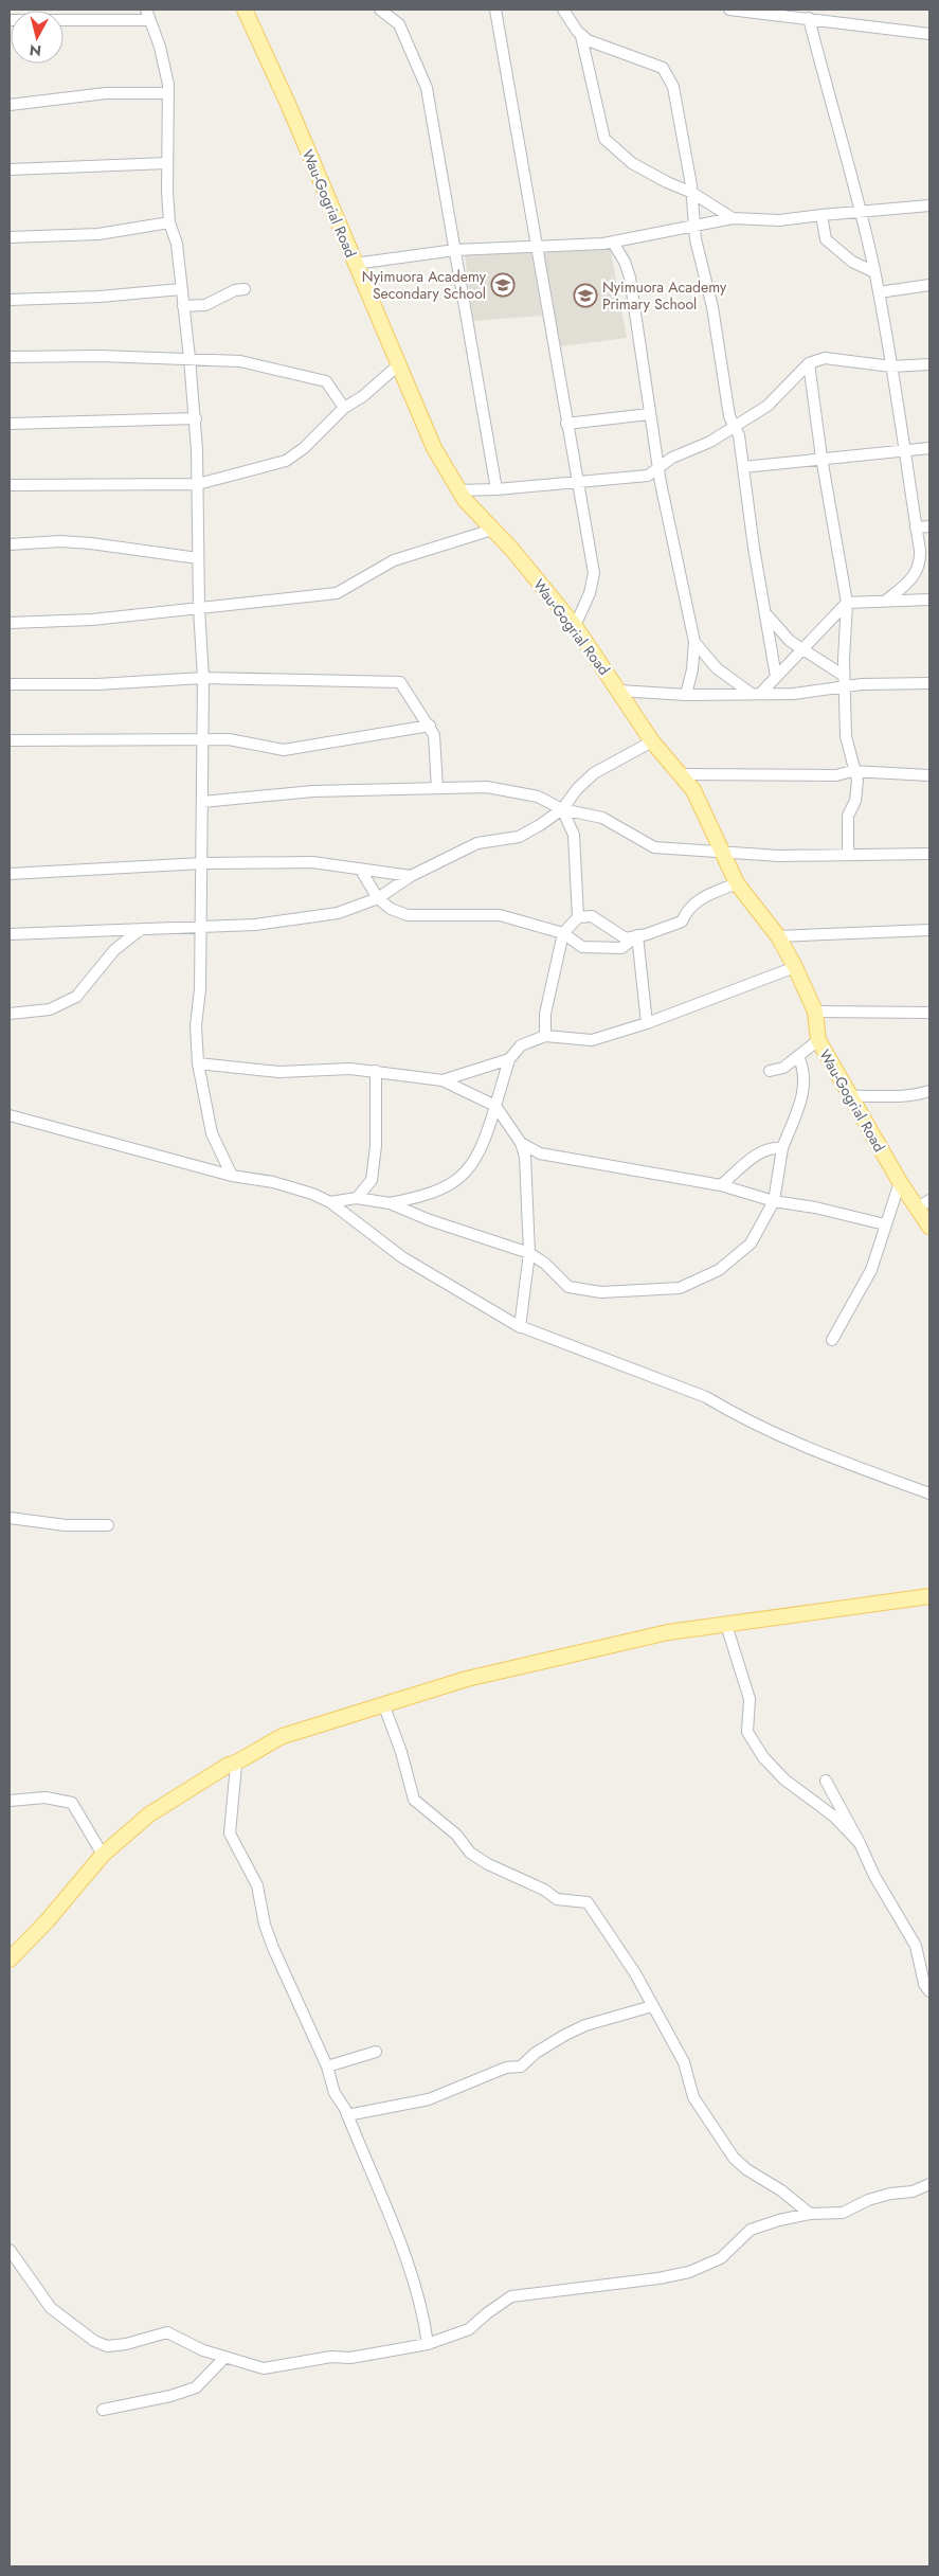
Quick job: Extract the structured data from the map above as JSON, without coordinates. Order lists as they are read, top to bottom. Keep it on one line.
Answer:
{"streets":{"main road":["Wau-Gogrial Road"]},"places":{"school or university":["Nyimuora Academy Secondary School","Nyimuora Academy Primary School"]},"north":"bottom"}
